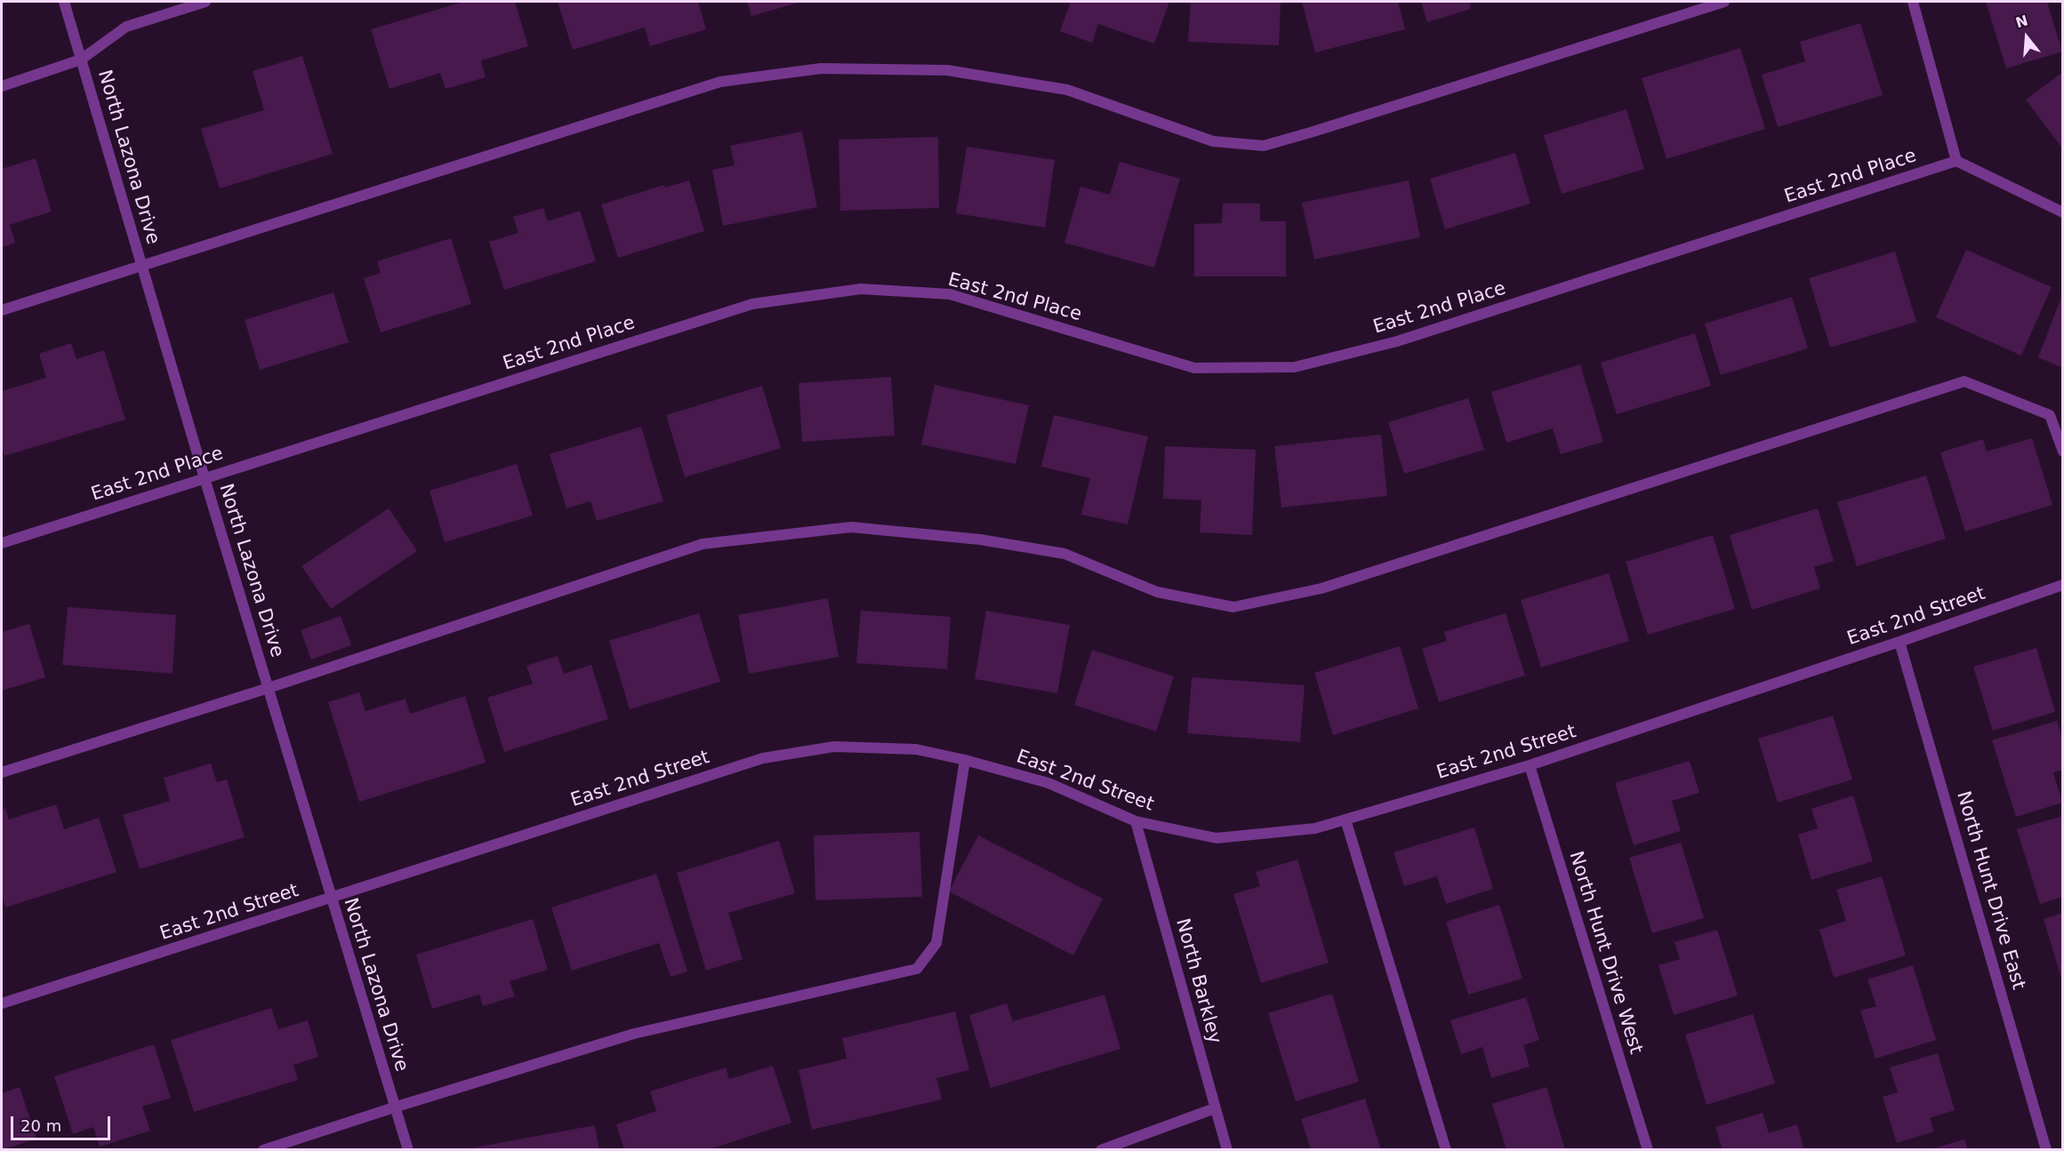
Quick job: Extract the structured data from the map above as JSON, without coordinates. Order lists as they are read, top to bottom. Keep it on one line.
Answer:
{"streets":{"street":["North Lazona Drive","East 2nd Place","East 2nd Street","North Hunt Drive East","North Hunt Drive West","North Barkley"]},"crossings":[["North Lazona Drive","East 2nd Place"],["North Lazona Drive","East 2nd Street"],["East 2nd Street","North Hunt Drive East"],["East 2nd Street","North Hunt Drive West"],["East 2nd Street","North Barkley"]],"scale_bar":"20 m","north":"top"}
